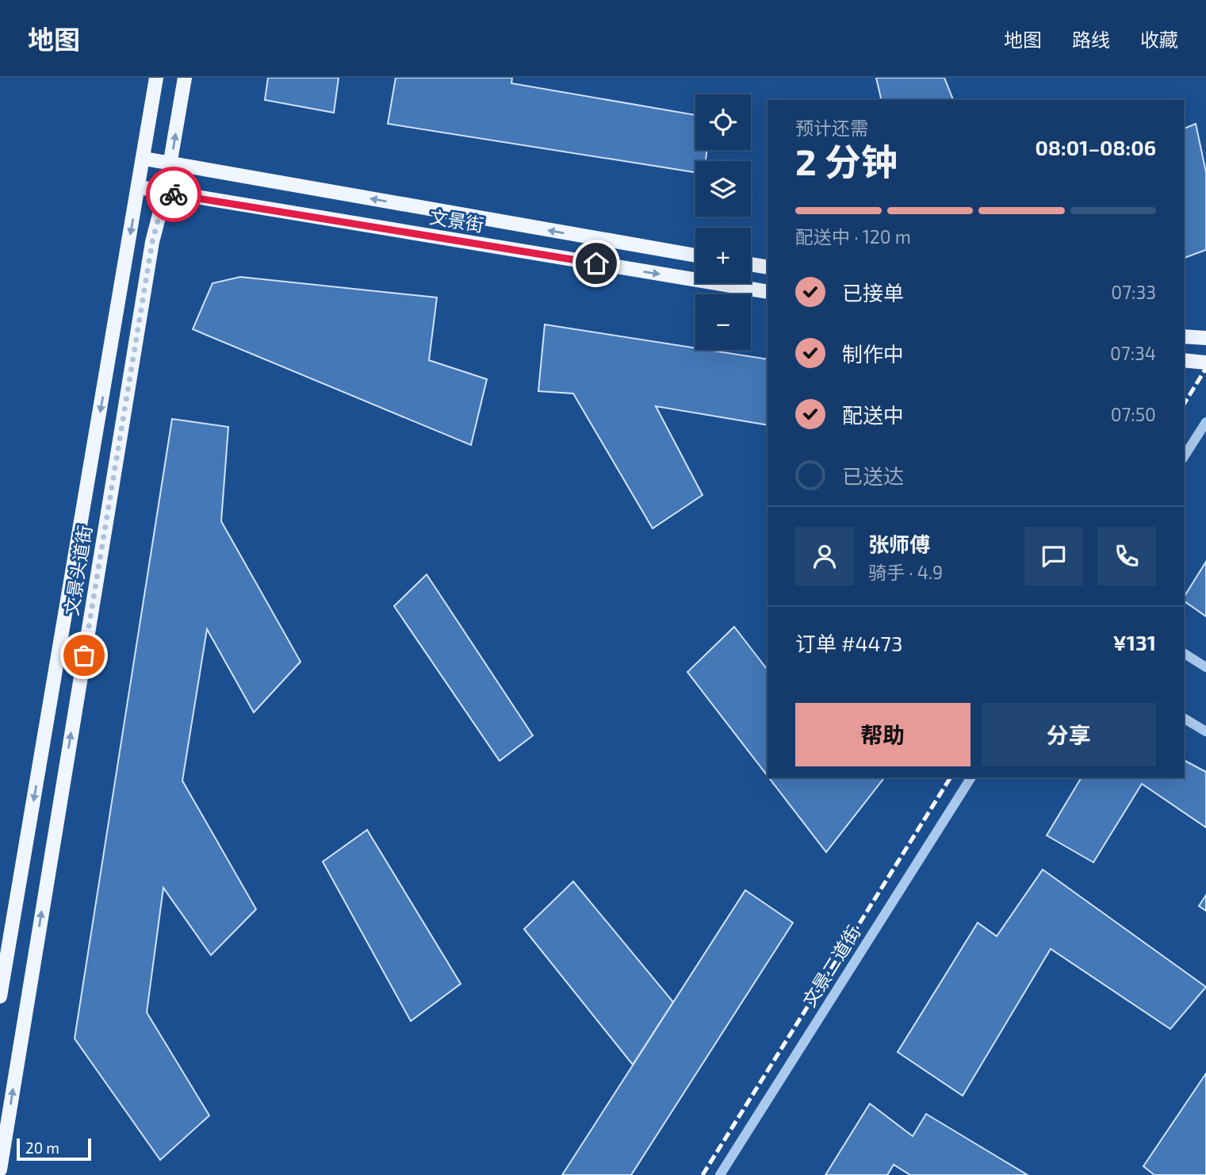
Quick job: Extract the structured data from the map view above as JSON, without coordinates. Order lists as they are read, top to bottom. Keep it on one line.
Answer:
{"streets":{"main road":["文景街","文景头道街"],"street":["文景二道街"]},"crossings":[["文景街","文景头道街"]],"scale_bar":"20 m","page":{"header":"地图","nav":["地图","路线","收藏"],"map_buttons":["+","−"],"heading":["2 分钟","预计还需","08:01–08:06"],"panel":["张师傅","骑手 · 4.9","订单 #4473","¥131"],"bar":"配送中 · 120 m","list":[["已接单","07:33"],["制作中","07:34"],["配送中","07:50"],"已送达"],"buttons":["帮助","分享"],"scale":"20 m"}}
